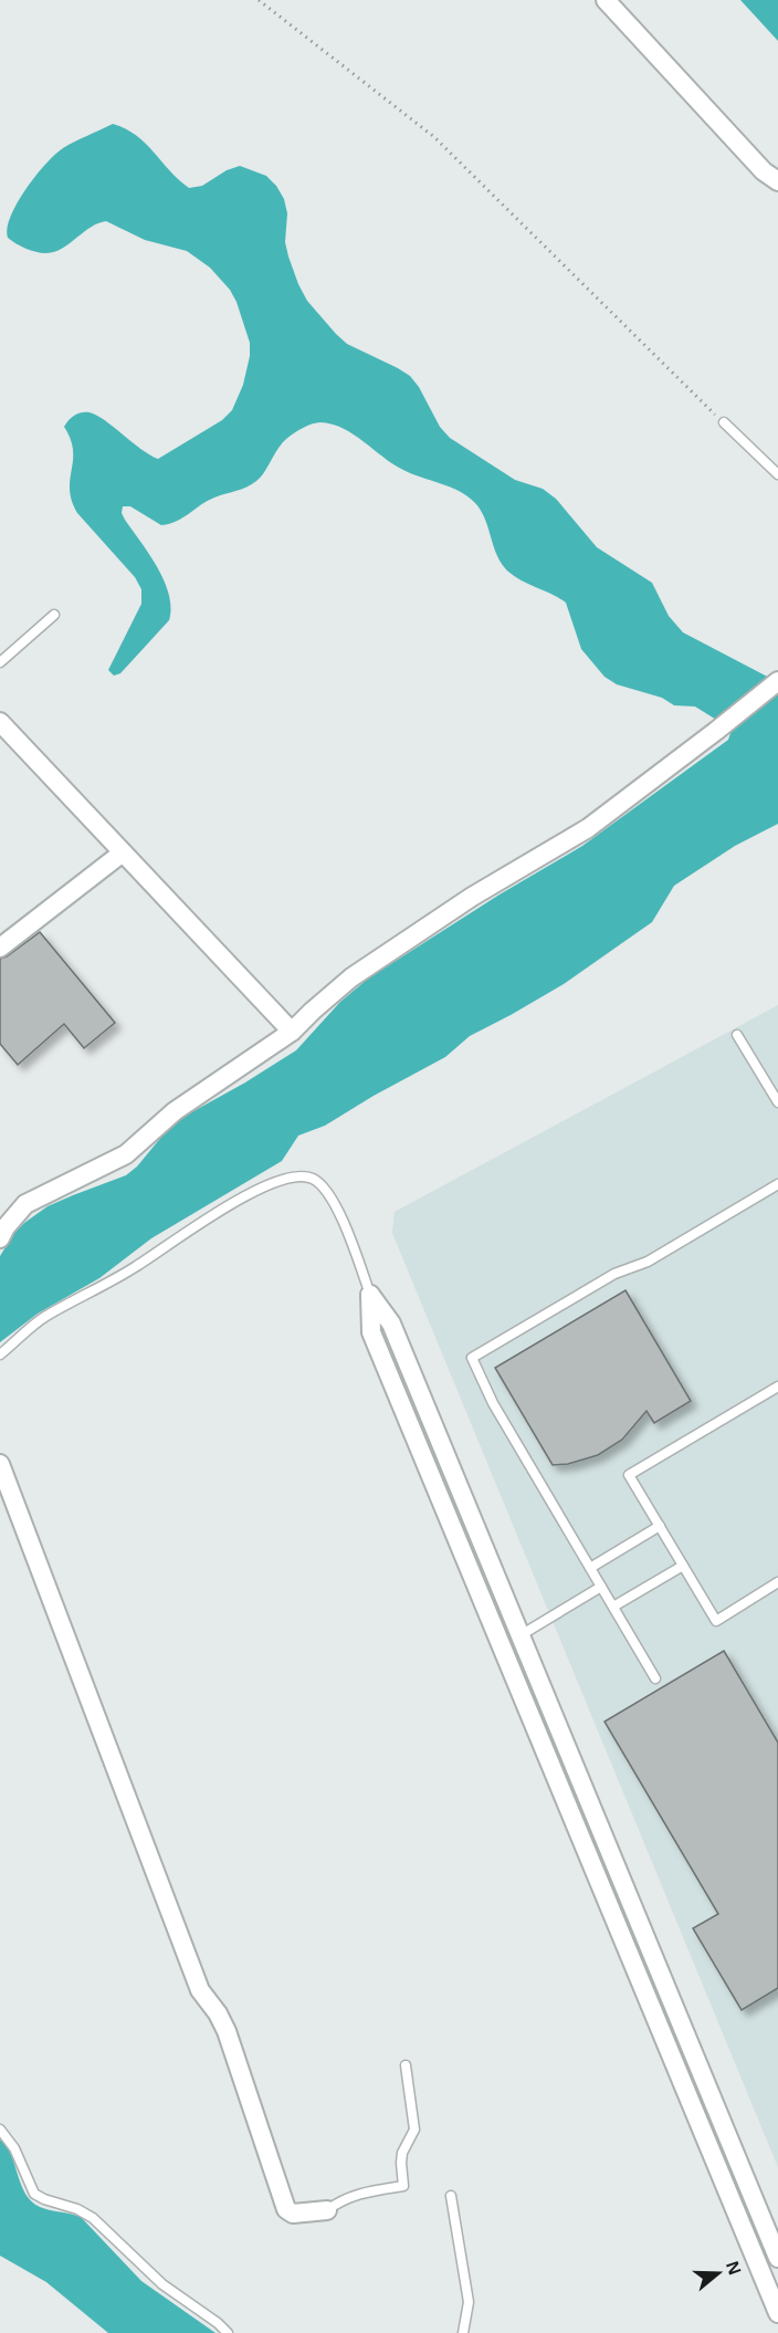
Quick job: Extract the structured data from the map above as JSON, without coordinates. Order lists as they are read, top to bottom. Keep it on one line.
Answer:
{"north":"right"}
